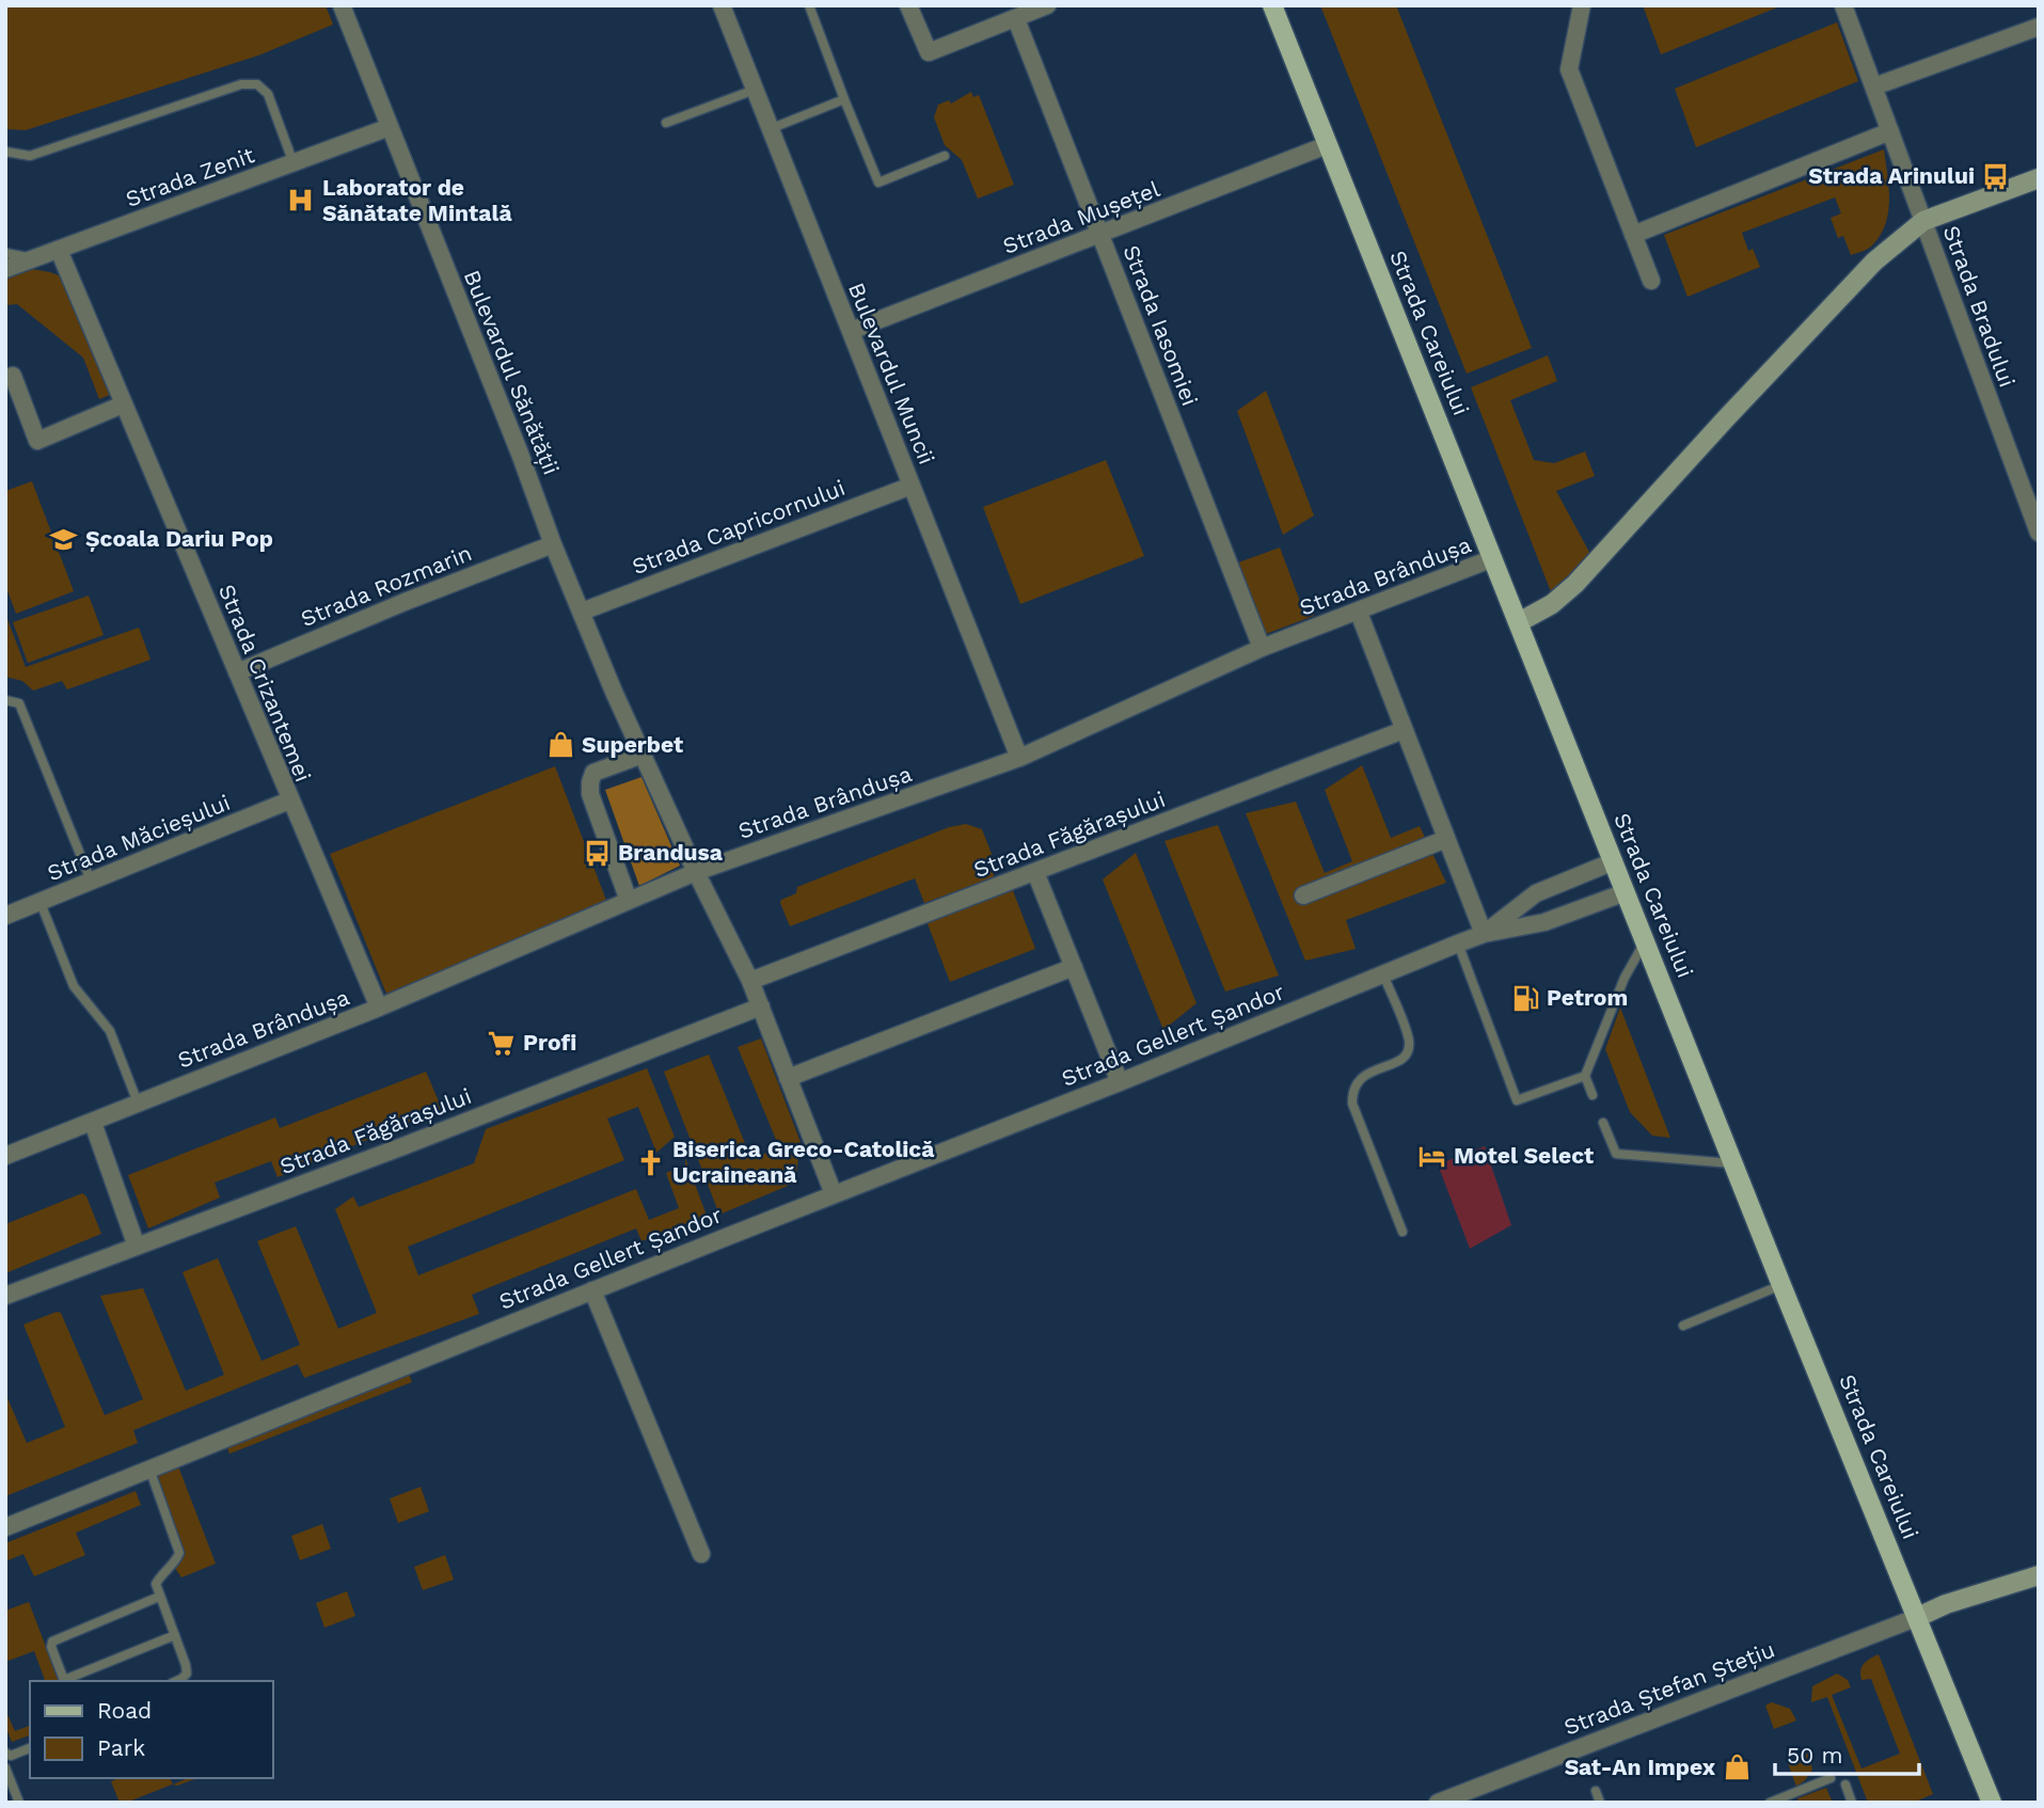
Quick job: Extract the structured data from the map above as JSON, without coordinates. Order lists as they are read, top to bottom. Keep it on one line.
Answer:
{"streets":{"main road":["Strada Careiului"],"street":["Strada Zenit","Strada Mușețel","Strada Bradului","Strada Iasomiei","Bulevardul Sănătății","Bulevardul Muncii","Strada Capricornului","Strada Brândușa","Strada Rozmarin","Strada Crizantemei","Strada Făgărașului","Strada Măcieșului","Strada Gellert Șandor","Strada Ștefan Ștețiu"]},"crossings":[["Strada Zenit","Bulevardul Sănătății"],["Strada Zenit","Strada Crizantemei"],["Strada Mușețel","Strada Iasomiei"],["Strada Mușețel","Strada Careiului"],["Strada Mușețel","Bulevardul Muncii"],["Strada Iasomiei","Strada Brândușa"],["Strada Careiului","Strada Brândușa"],["Strada Careiului","Strada Gellert Șandor"],["Strada Careiului","Strada Ștefan Ștețiu"],["Bulevardul Sănătății","Strada Capricornului"],["Bulevardul Sănătății","Strada Brândușa"],["Bulevardul Sănătății","Strada Rozmarin"],["Bulevardul Sănătății","Strada Făgărașului"],["Bulevardul Sănătății","Strada Gellert Șandor"],["Bulevardul Muncii","Strada Capricornului"],["Bulevardul Muncii","Strada Brândușa"],["Strada Brândușa","Strada Crizantemei"],["Strada Rozmarin","Strada Crizantemei"],["Strada Crizantemei","Strada Măcieșului"]],"places":{"bus stop":["Strada Arinului","Brandusa"],"hospital":["Laborator de Sănătate Mintală"],"school or university":["Școala Dariu Pop"],"shop":["Superbet","Sat-An Impex"],"fuel station":["Petrom"],"supermarket":["Profi"],"hotel":["Motel Select"],"church":["Biserica Greco-Catolică Ucraineană"]},"legend":["Road","Park"],"scale_bar":"50 m"}
